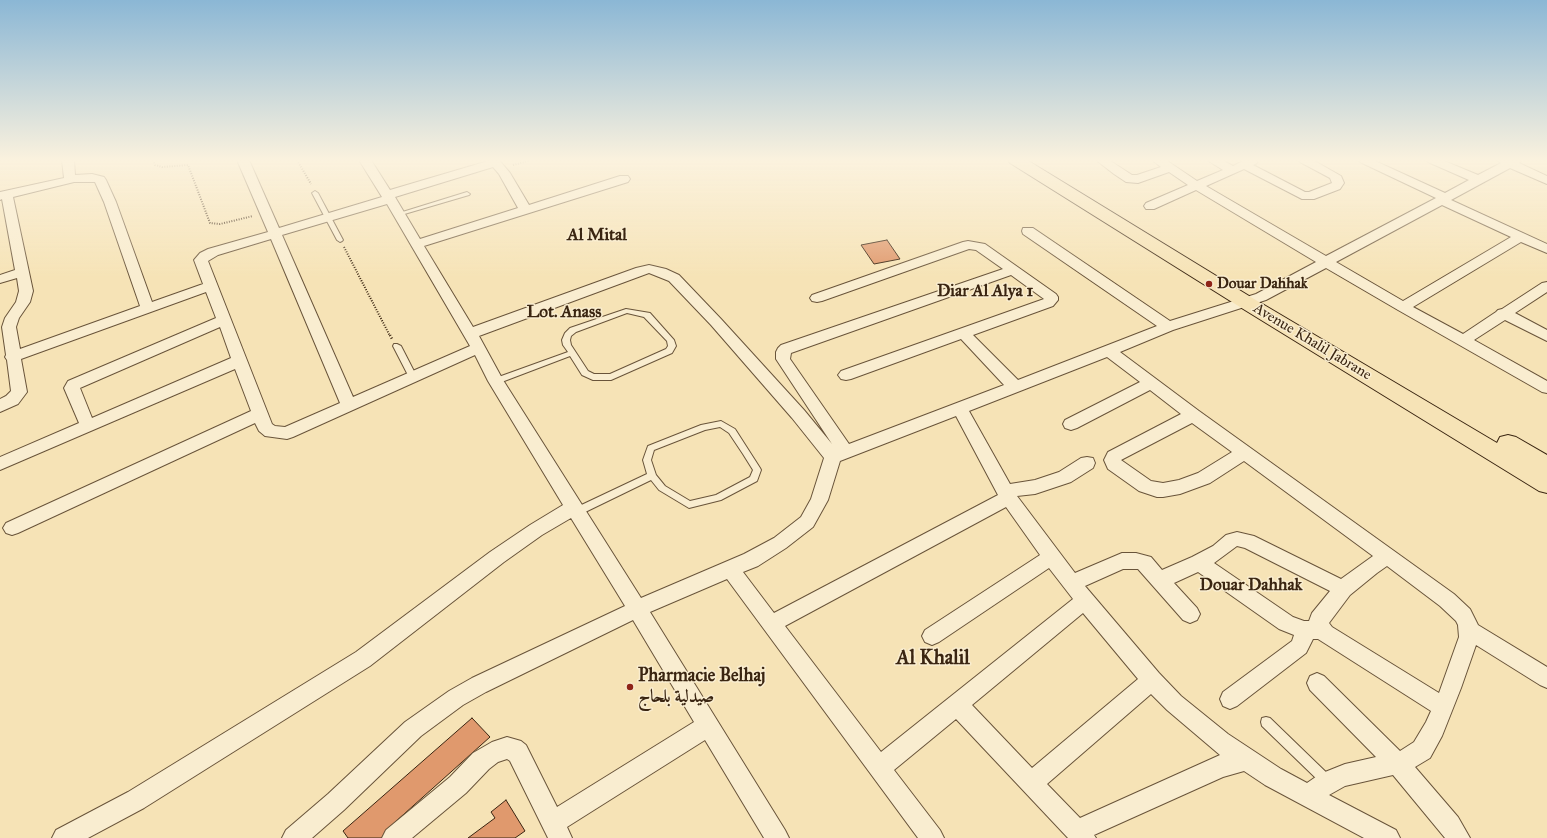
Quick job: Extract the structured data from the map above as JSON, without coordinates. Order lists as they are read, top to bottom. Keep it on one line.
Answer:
{"streets":{"main road":["Avenue Khalil Jabrane"]},"districts":["Al Mital","Diar Al Alya 1","Lot. Anass","Douar Dahhak","Al Khalil"],"places":["Douar Dahhak","Pharmacie Belhaj صيدلية بلحاج"]}
